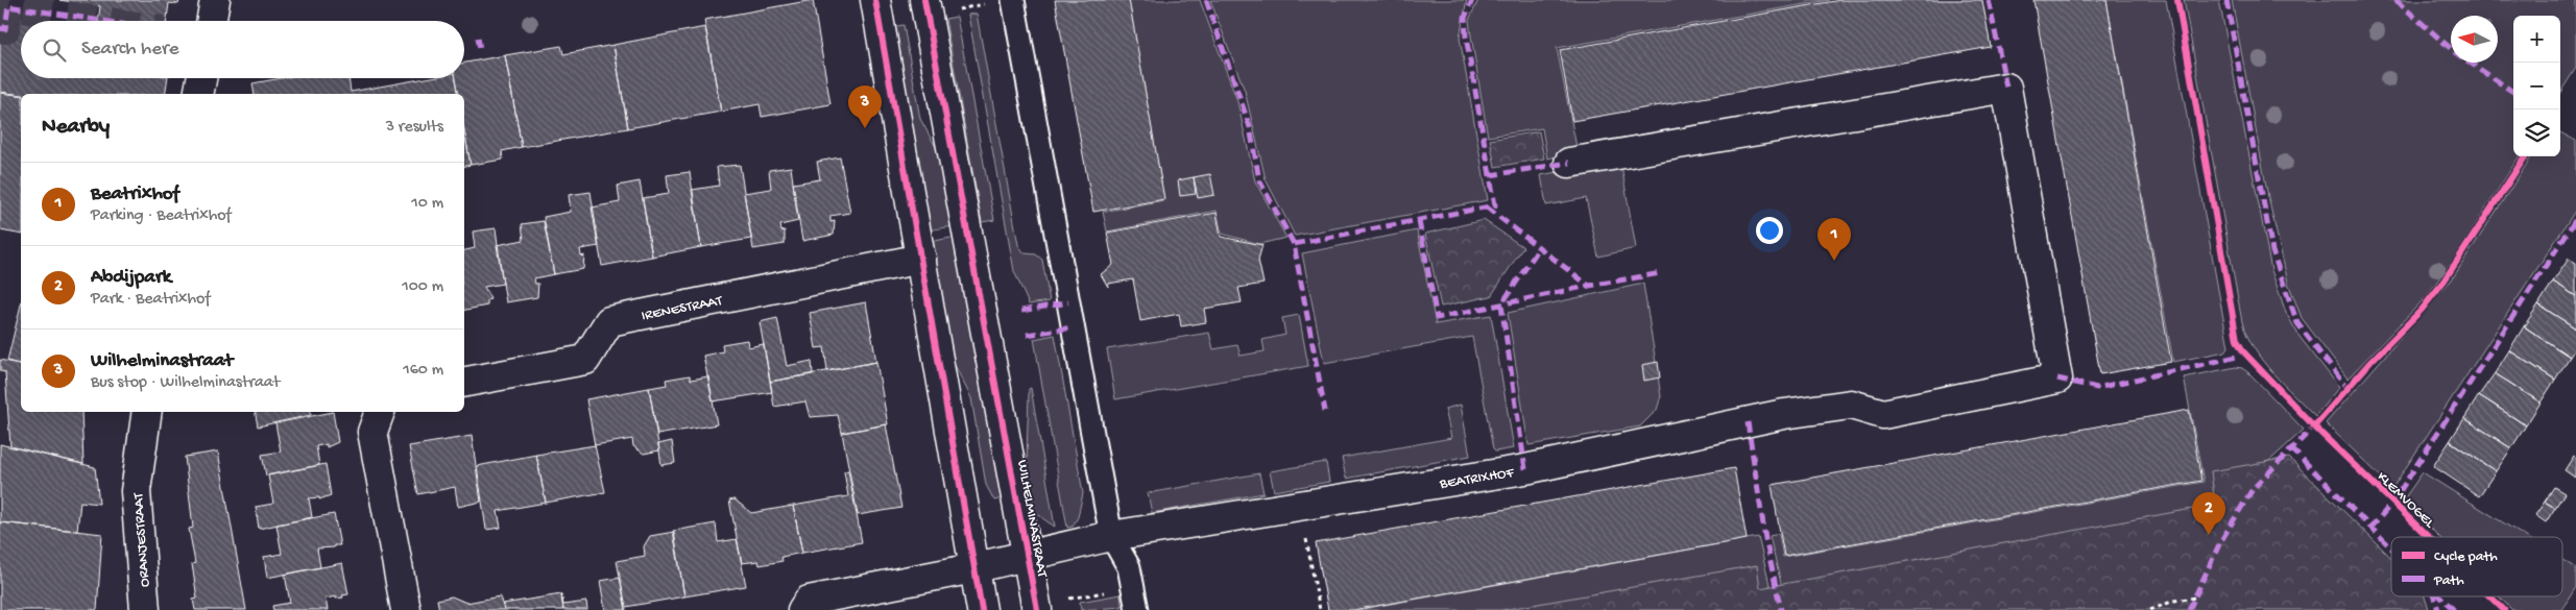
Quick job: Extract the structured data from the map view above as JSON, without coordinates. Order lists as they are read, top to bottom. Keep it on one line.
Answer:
{"streets":{"street":["IRENESTRAAT","BEATRIXHOF","WILHELMINASTRAAT","ORANJESTRAAT"],"cycle path":["KLEMVOGEL"]},"crossings":[["BEATRIXHOF","WILHELMINASTRAAT"]],"legend":["Cycle path","Path"],"north":"left","page":{"map_buttons":["+","−"],"search":"Search here","pins":["3","1","2"],"heading":["Nearby","3 results"],"list":[{"mark":"1","name":"Beatrixhof","note":"Parking · Beatrixhof","value":"10 m"},{"mark":"2","name":"Abdijpark","note":"Park · Beatrixhof","value":"100 m"},{"mark":"3","name":"Wilhelminastraat","note":"Bus stop · Wilhelminastraat","value":"160 m"}]}}
